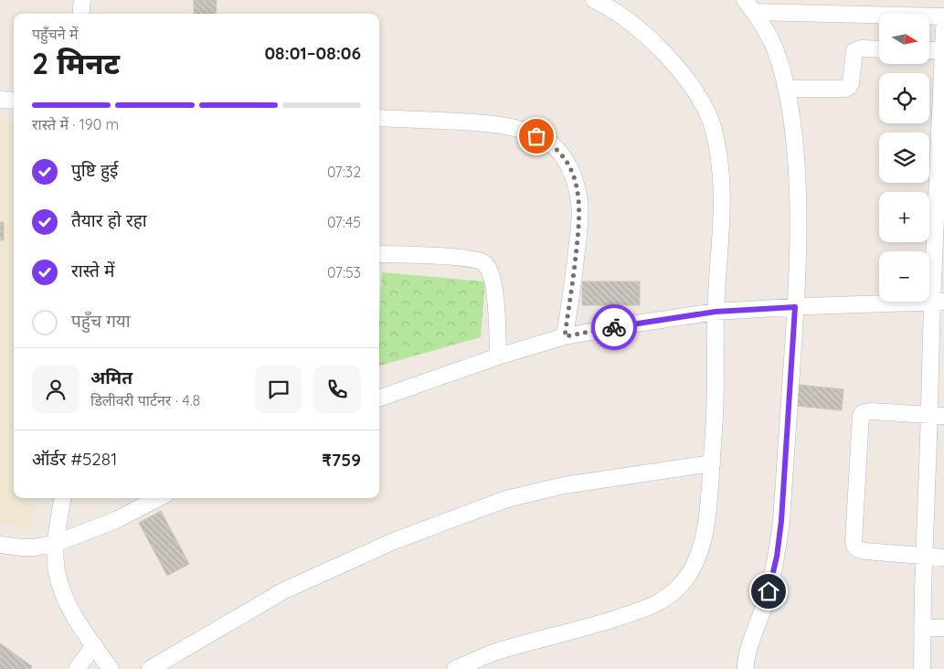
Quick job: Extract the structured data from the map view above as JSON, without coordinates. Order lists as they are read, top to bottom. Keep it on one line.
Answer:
{"north":"right","page":{"map_buttons":["+","−"],"heading":["2 मिनट","पहुँचने में","08:01–08:06"],"panel":["अमित","डिलीवरी पार्टनर · 4.8","ऑर्डर #5281","₹759"],"bar":"रास्ते में · 190 m","list":[["पुष्टि हुई","07:32"],["तैयार हो रहा","07:45"],["रास्ते में","07:53"],"पहुँच गया"]}}
